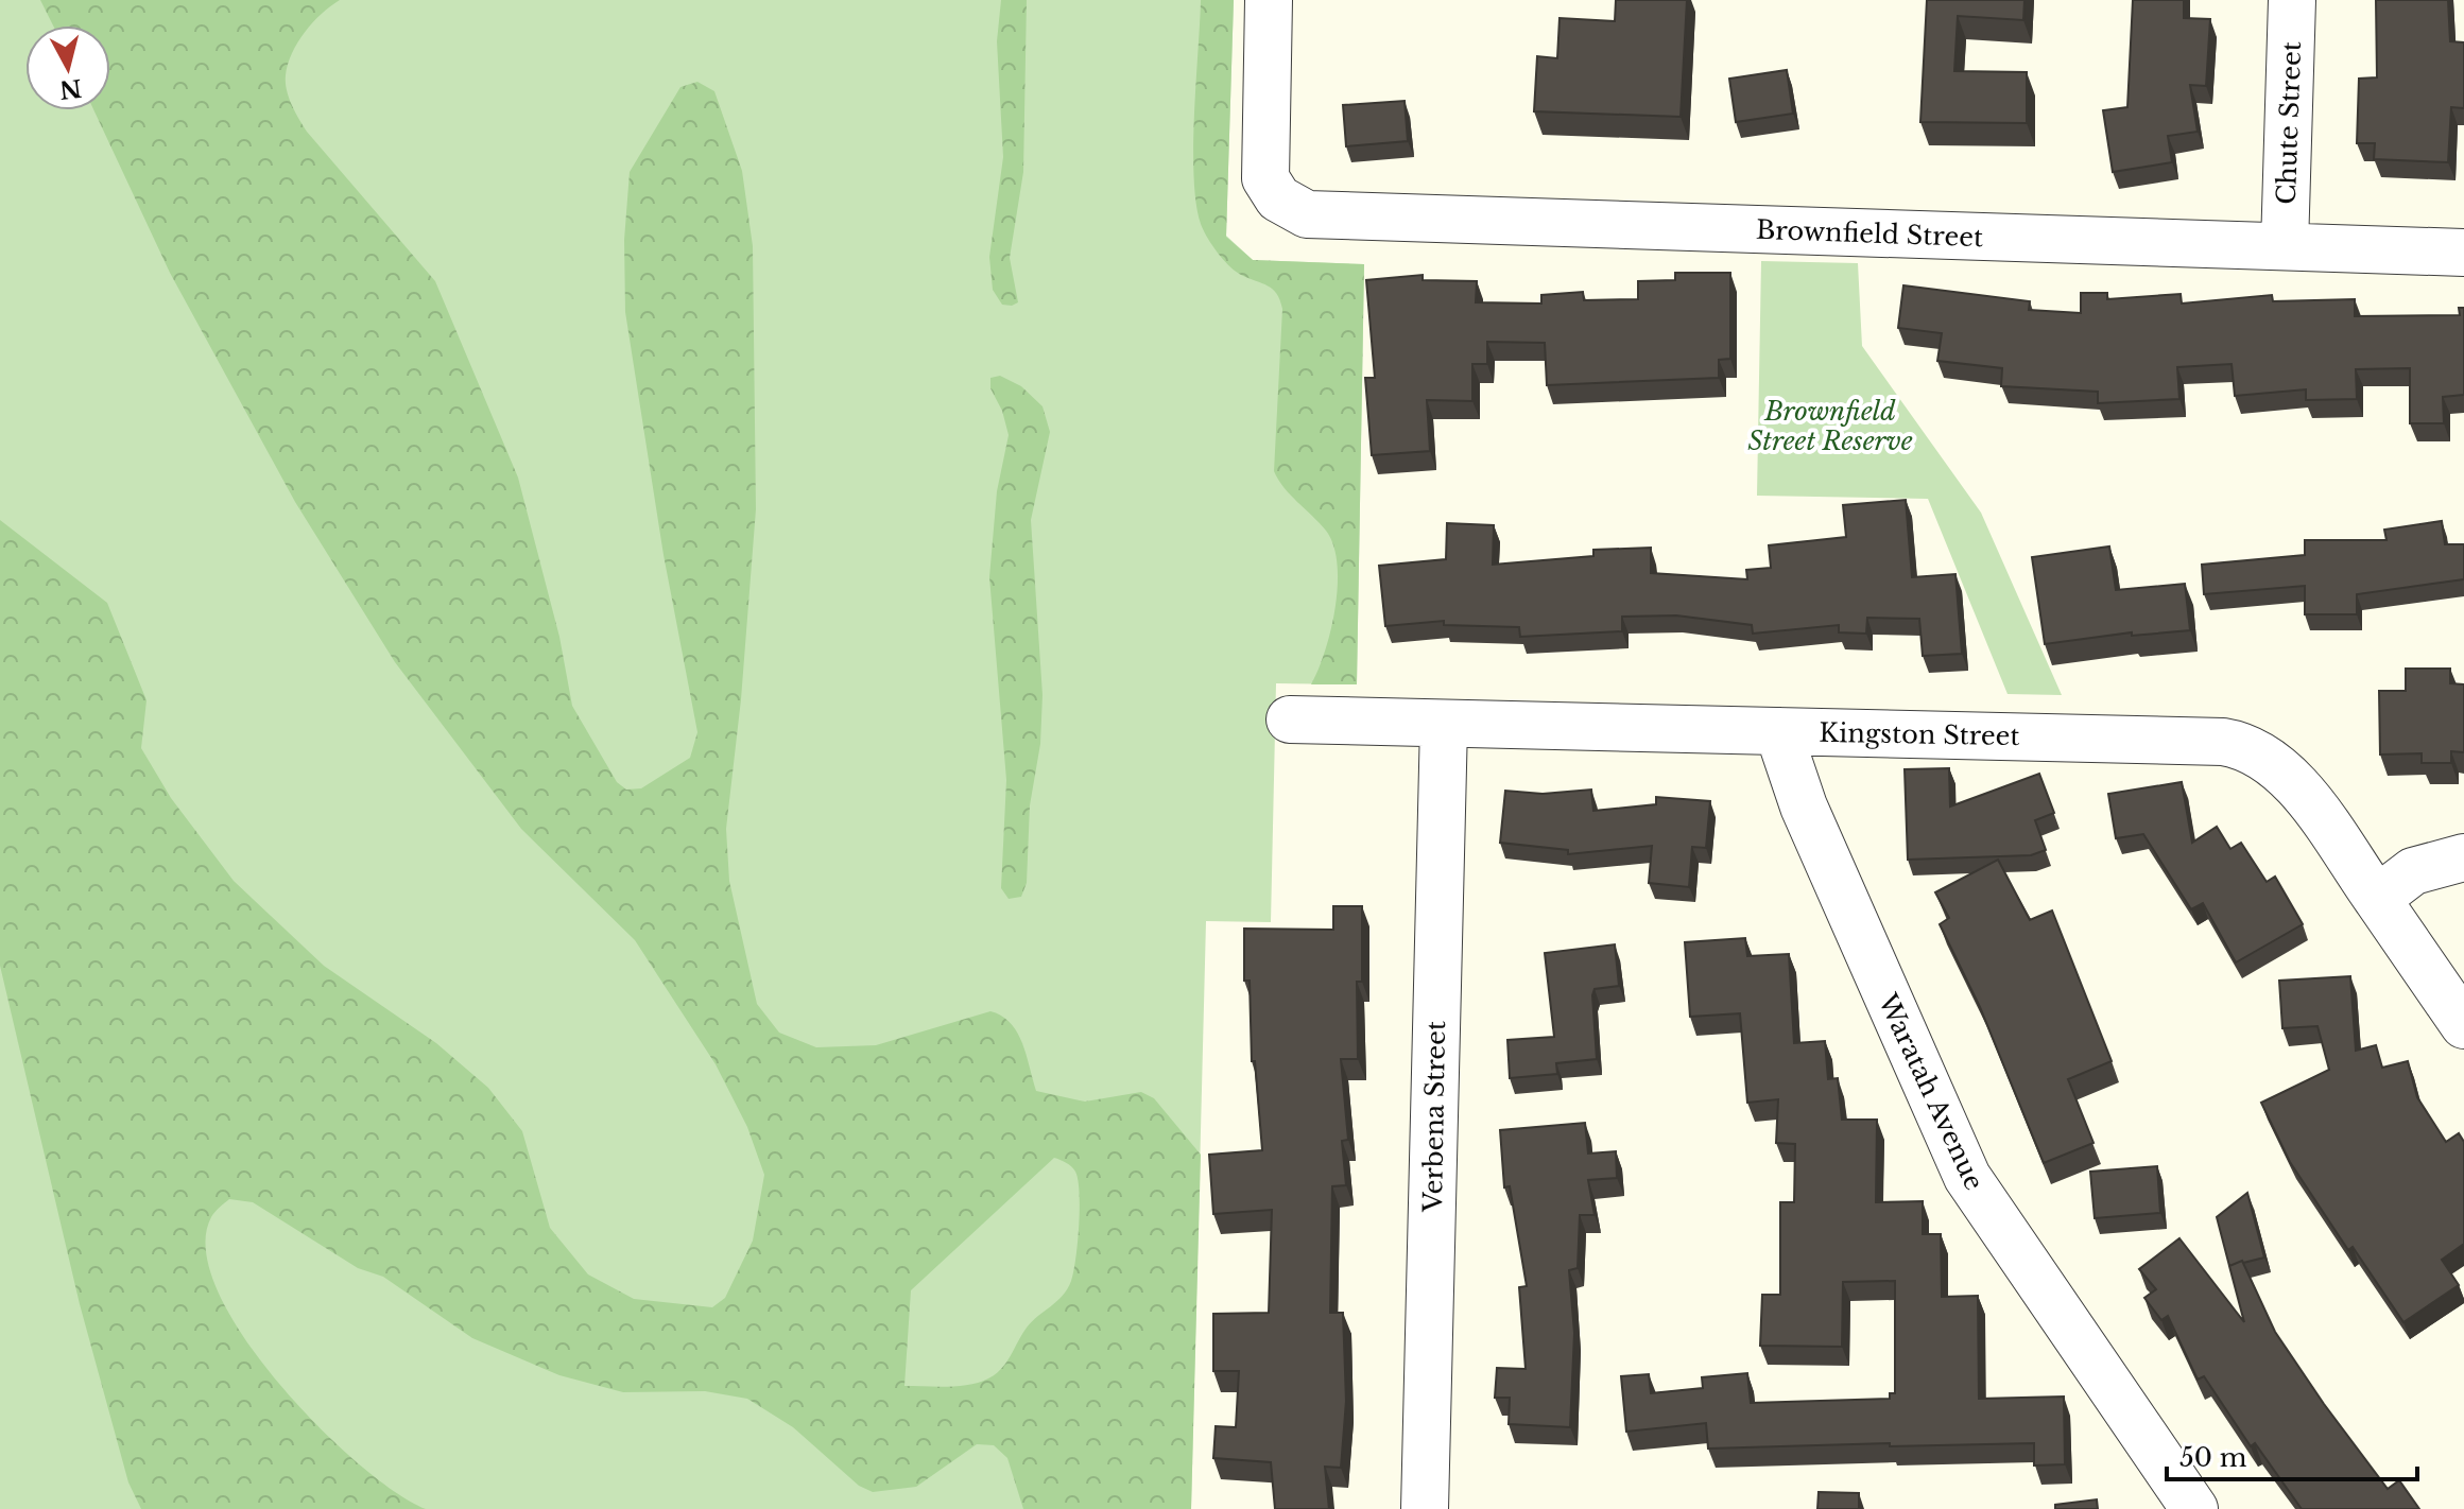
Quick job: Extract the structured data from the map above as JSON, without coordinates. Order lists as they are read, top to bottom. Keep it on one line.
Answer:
{"streets":{"street":["Chute Street","Brownfield Street","Kingston Street","Waratah Avenue","Verbena Street"]},"crossings":[["Chute Street","Brownfield Street"],["Kingston Street","Waratah Avenue"],["Kingston Street","Verbena Street"]],"parks":["Brownfield Street Reserve"],"scale_bar":"50 m","north":"bottom"}
